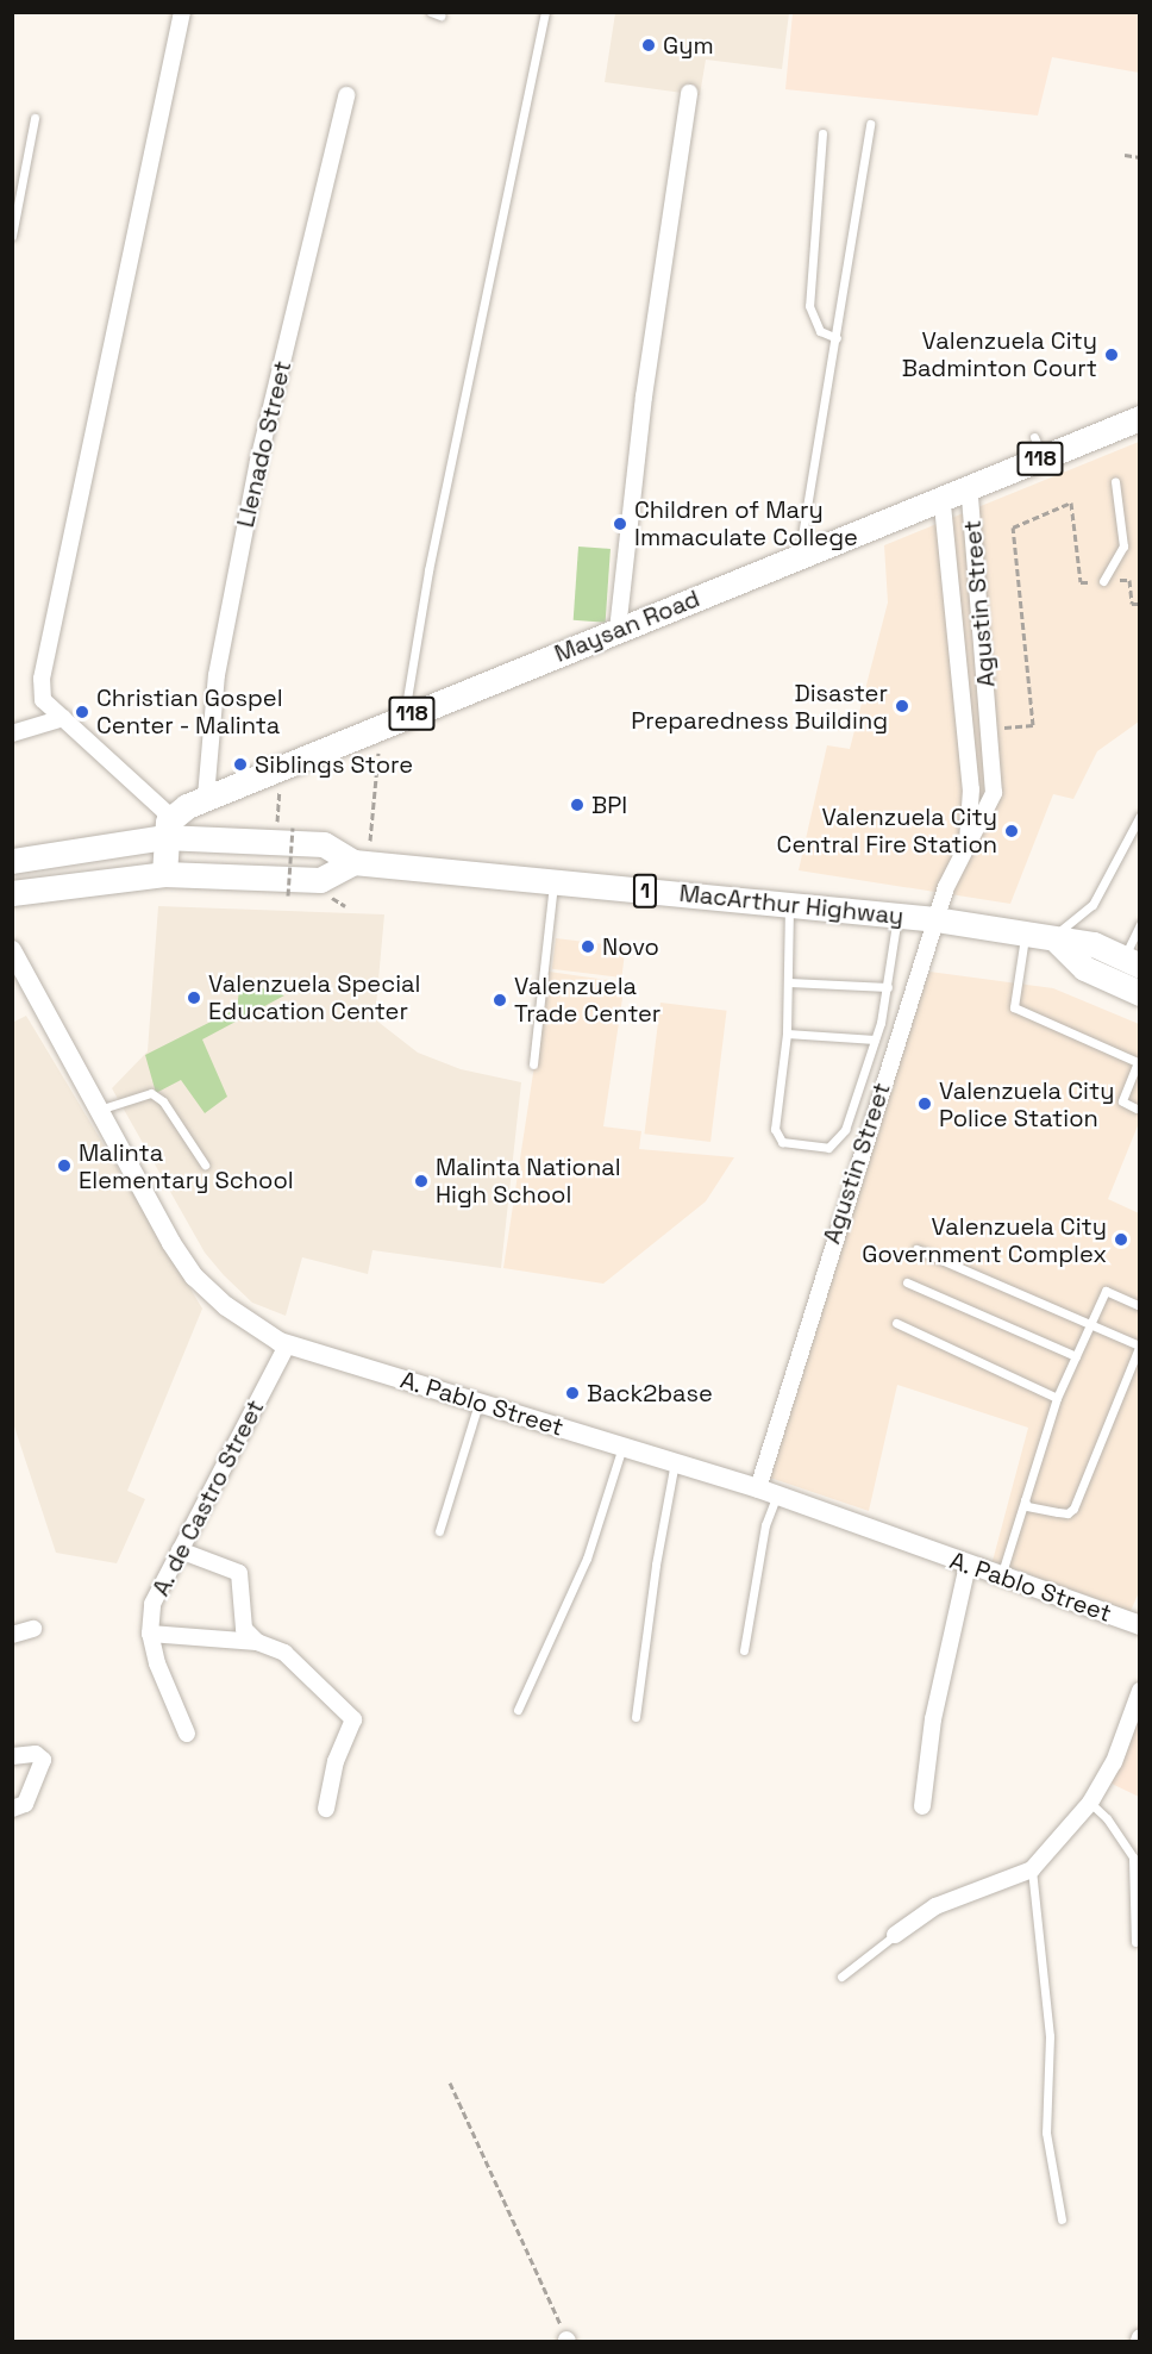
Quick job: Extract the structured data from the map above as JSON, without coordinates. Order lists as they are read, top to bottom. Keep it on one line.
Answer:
{"streets":{"main road":["118","Maysan Road","1","MacArthur Highway"],"street":["Llenado Street","Agustin Street","A. Pablo Street","A. de Castro Street"]},"crossings":[["Llenado Street","Maysan Road"],["Agustin Street","Maysan Road"],["Agustin Street","MacArthur Highway"],["Agustin Street","A. Pablo Street"],["Maysan Road","MacArthur Highway"],["A. Pablo Street","A. de Castro Street"]],"places":["Gym","Valenzuela City Badminton Court","Children of Mary Immaculate College","Disaster Preparedness Building","Christian Gospel Center - Malinta","Siblings Store","BPI","Valenzuela City Central Fire Station","Novo","Valenzuela Special Education Center","Valenzuela Trade Center","Valenzuela City Police Station","Malinta Elementary School","Malinta National High School","Valenzuela City Government Complex","Back2base"]}
